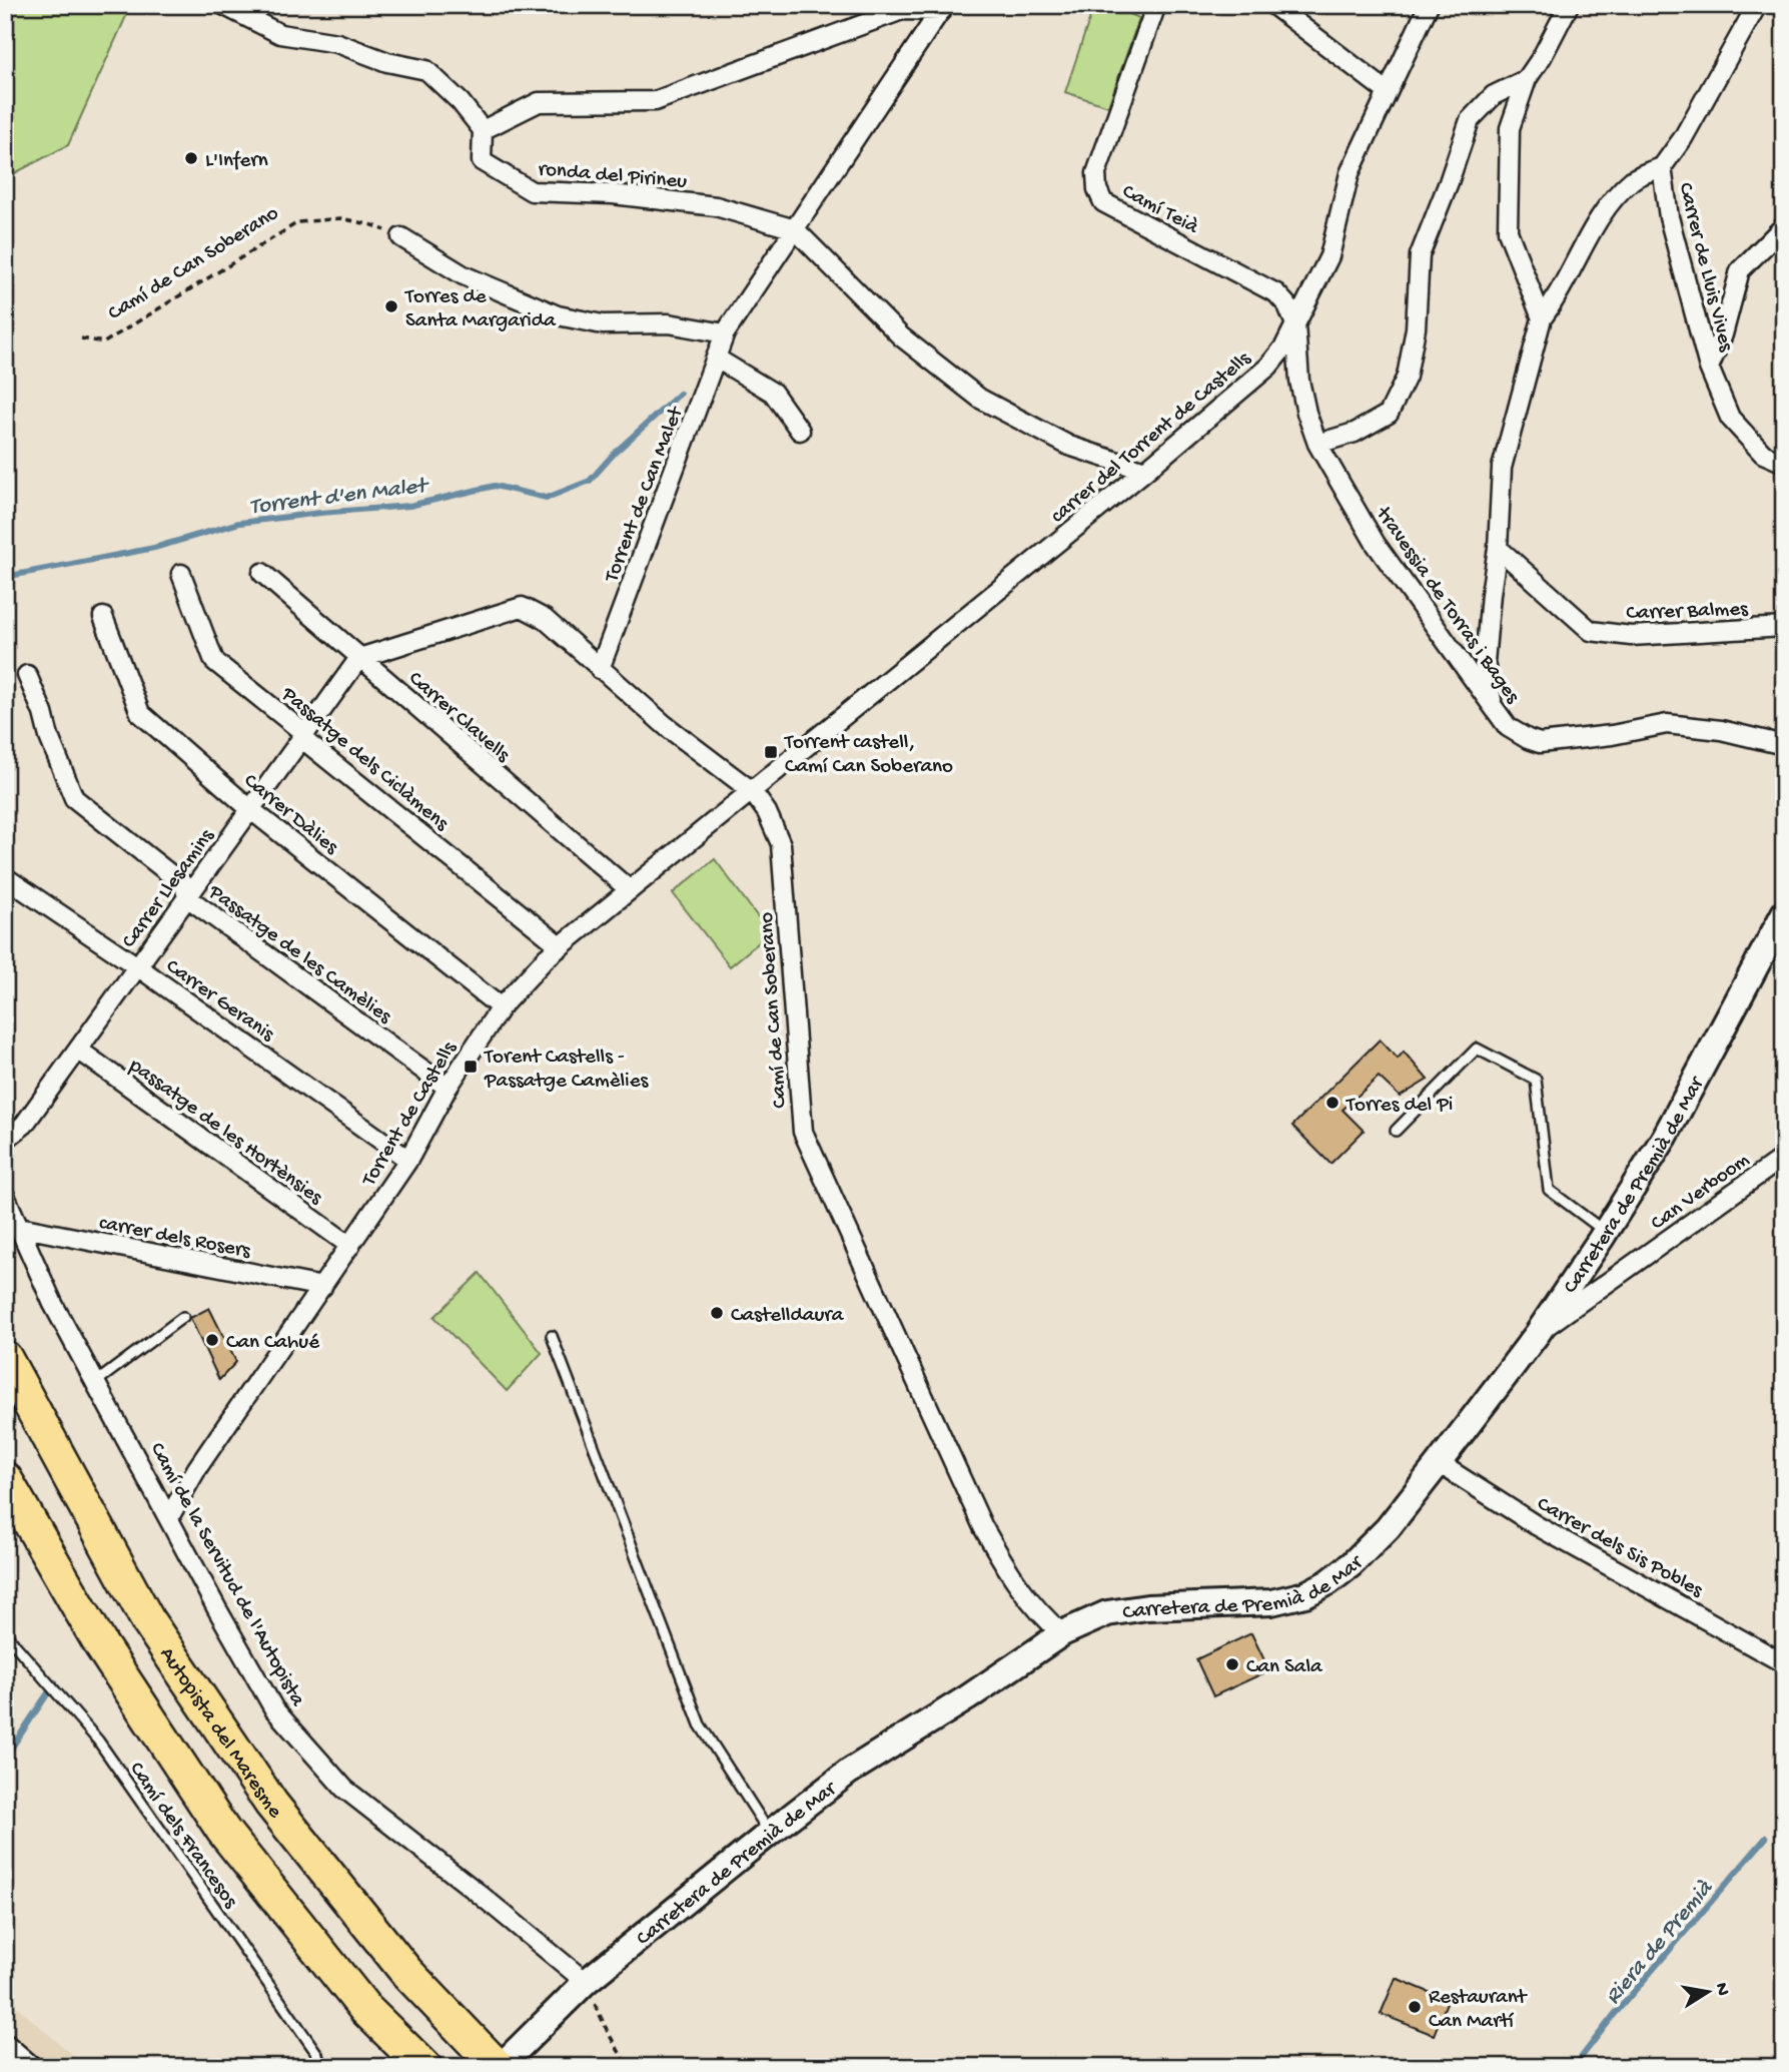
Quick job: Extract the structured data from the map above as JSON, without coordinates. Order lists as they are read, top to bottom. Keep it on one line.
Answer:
{"streets":{"highway":["Autopista del Maresme"],"street":["ronda del Pirineu","Camí Teià","Camí de Can Soberano","Carrer de Lluis Vives","carrer del Torrent de Castells","Torrent de Can Malet","travessia de Torras i Bages","Carrer Balmes","Carrer Clavells","Passatge dels Ciclàmens","Carrer Dàlies","Carrer Llesamins","Passatge de les Camèlies","Carrer Geranis","Torrent de Castells","passatge de les Hortènsies","Carretera de Premià de Mar","Can Verboom","carrer dels Rosers","Carrer dels Sis Pobles","Camí de la Servitud de l'Autopista"],"lane":["Camí dels Francesos"]},"crossings":[["Camí Teià","carrer del Torrent de Castells"],["Camí Teià","travessia de Torras i Bages"],["Camí de Can Soberano","carrer del Torrent de Castells"],["Camí de Can Soberano","Torrent de Can Malet"],["Camí de Can Soberano","Carrer Clavells"],["Camí de Can Soberano","Carrer Llesamins"],["Camí de Can Soberano","Torrent de Castells"],["Camí de Can Soberano","Carretera de Premià de Mar"],["Carrer de Lluis Vives","travessia de Torras i Bages"],["Carrer de Lluis Vives","Carrer Balmes"],["carrer del Torrent de Castells","travessia de Torras i Bages"],["carrer del Torrent de Castells","Torrent de Castells"],["Carrer Clavells","Carrer Llesamins"],["Carrer Clavells","Torrent de Castells"],["Passatge dels Ciclàmens","Carrer Llesamins"],["Passatge dels Ciclàmens","Torrent de Castells"],["Carrer Dàlies","Carrer Llesamins"],["Carrer Dàlies","Torrent de Castells"],["Carrer Llesamins","Passatge de les Camèlies"],["Carrer Llesamins","Carrer Geranis"],["Carrer Llesamins","passatge de les Hortènsies"],["Passatge de les Camèlies","Torrent de Castells"],["Carrer Geranis","Torrent de Castells"],["Torrent de Castells","passatge de les Hortènsies"],["Torrent de Castells","carrer dels Rosers"],["Torrent de Castells","Camí de la Servitud de l'Autopista"],["Carretera de Premià de Mar","Can Verboom"],["Carretera de Premià de Mar","Carrer dels Sis Pobles"],["Carretera de Premià de Mar","Camí de la Servitud de l'Autopista"],["Carretera de Premià de Mar","Autopista del Maresme"],["carrer dels Rosers","Camí de la Servitud de l'Autopista"]],"water":["Torrent d'en Malet","Riera de Premià"],"places":{"other":["L'Infern","Torres de Santa Margarida","Torres del Pi","Castelldaura","Can Cahué","Can Sala","Restaurant Can Martí"],"transit":["Torrent castell, Camí Can Soberano","Torent Castells - Passatge Camèlies"]},"north":"right"}
